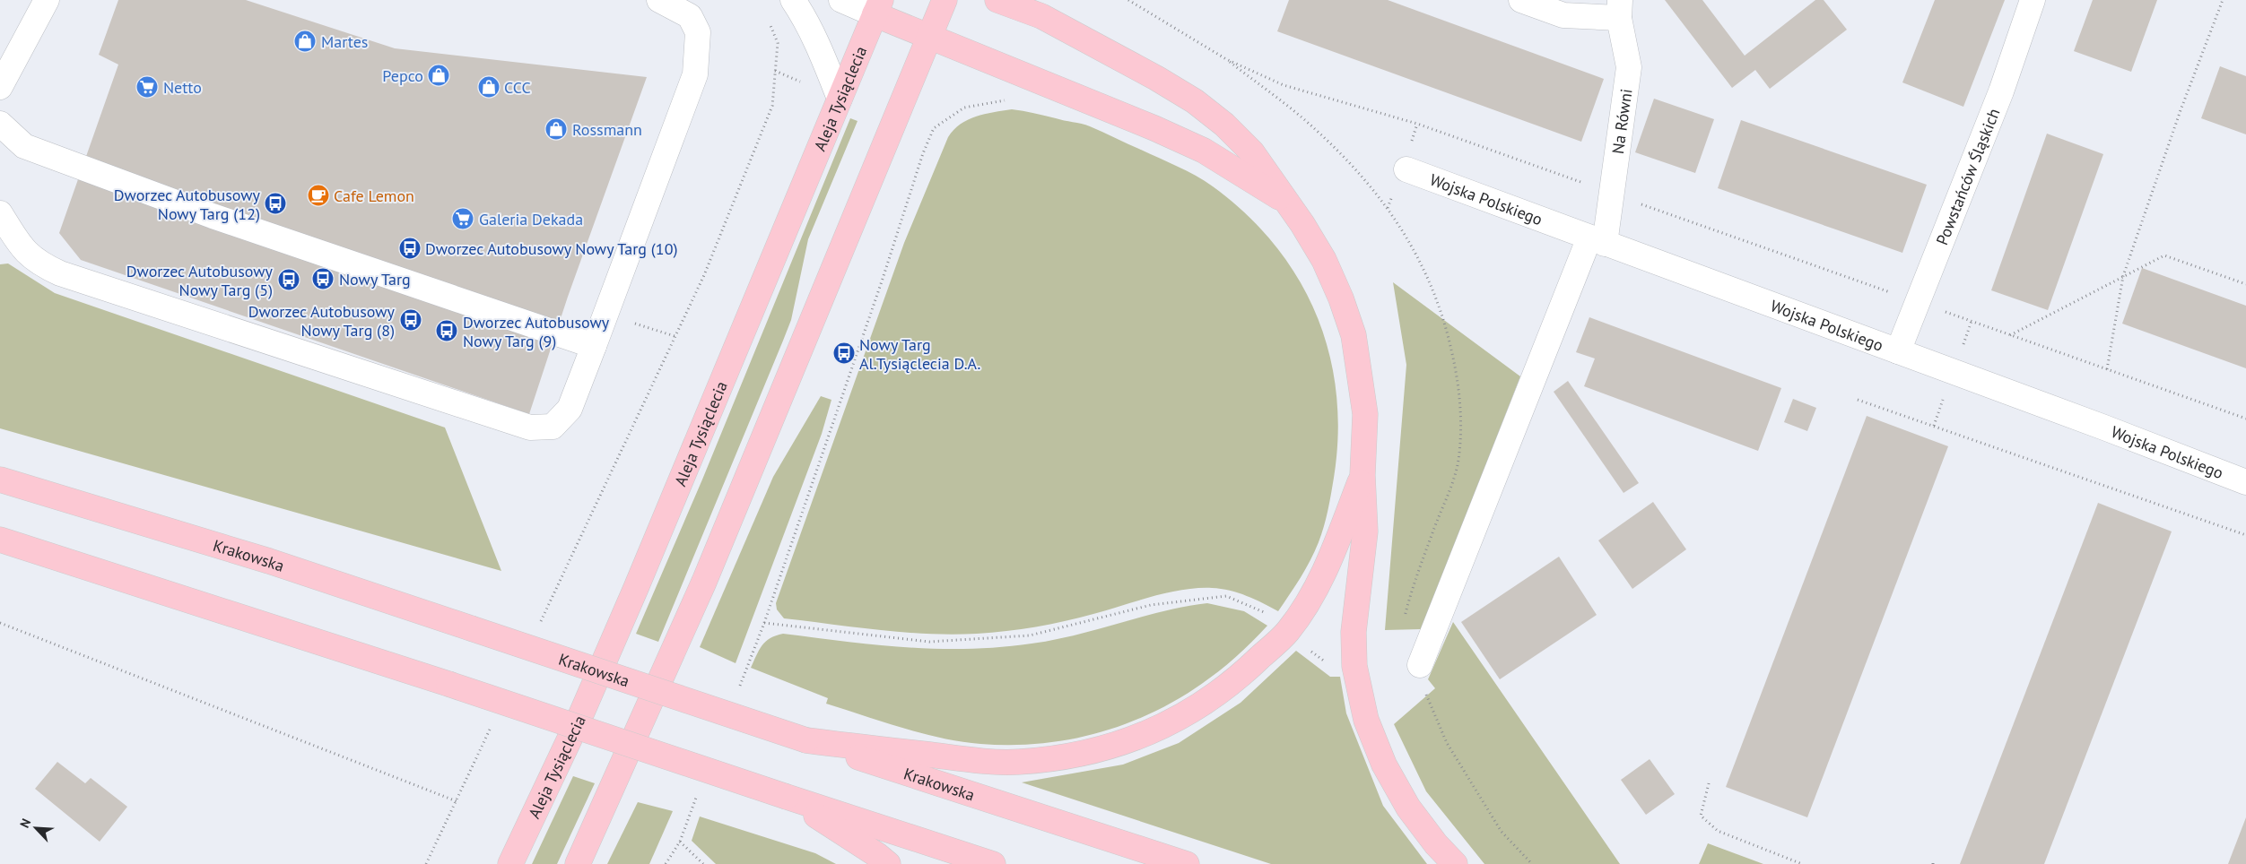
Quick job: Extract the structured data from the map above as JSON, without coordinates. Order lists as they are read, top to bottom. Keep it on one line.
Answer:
{"streets":{"main road":["Aleja Tysiąclecia","Krakowska"],"street":["Na Równi","Powstańców Śląskich","Wojska Polskiego"]},"crossings":[["Na Równi","Wojska Polskiego"],["Powstańców Śląskich","Wojska Polskiego"]],"places":{"shop":["Martes","Pepco","CCC","Rossmann"],"supermarket":["Netto","Galeria Dekada"],"cafe":["Cafe Lemon"],"bus stop":["Dworzec Autobusowy Nowy Targ (12)","Dworzec Autobusowy Nowy Targ (10)","Nowy Targ","Dworzec Autobusowy Nowy Targ (5)","Dworzec Autobusowy Nowy Targ (8)","Dworzec Autobusowy Nowy Targ (9)","Nowy Targ Al.Tysiąclecia D.A."]},"north":"top left"}
